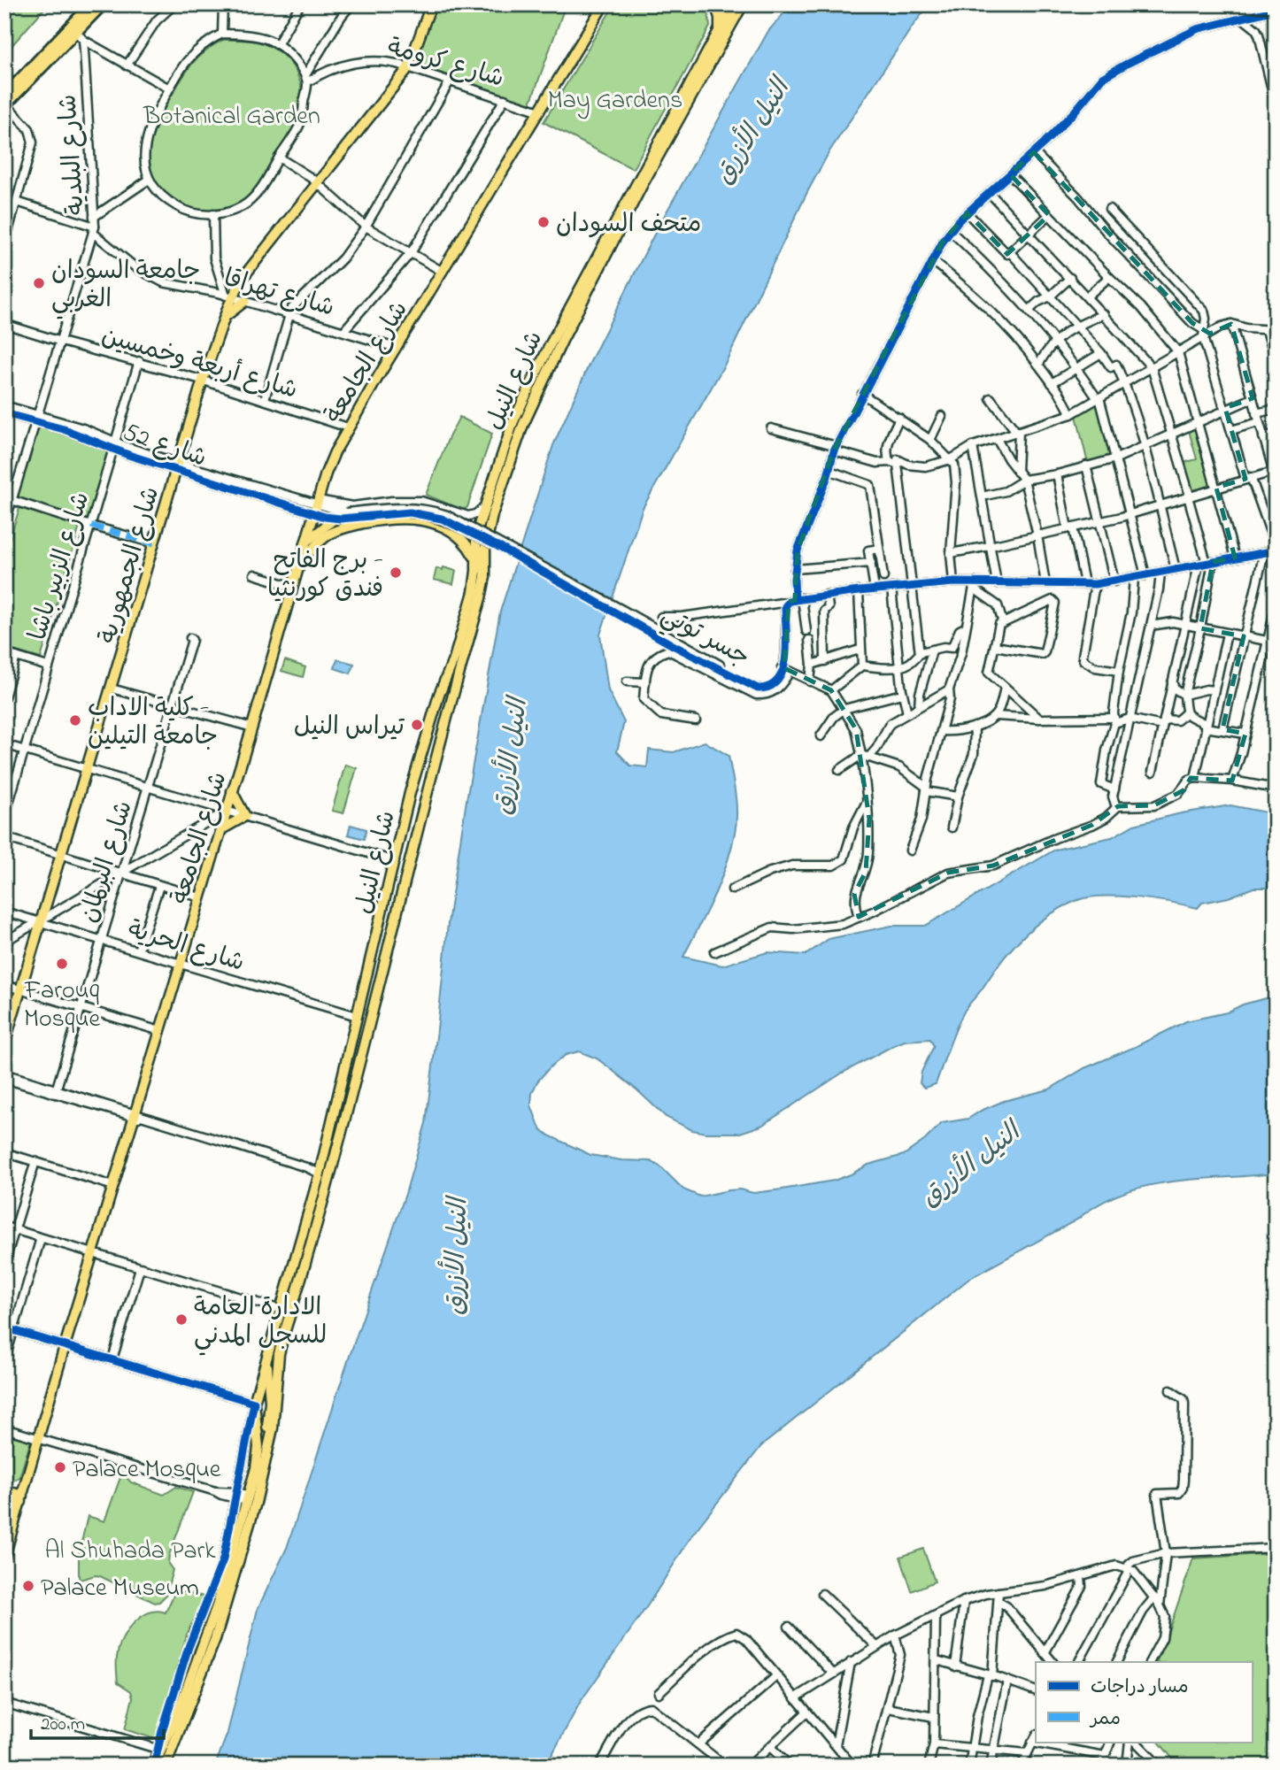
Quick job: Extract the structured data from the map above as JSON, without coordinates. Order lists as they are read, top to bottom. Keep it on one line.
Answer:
{"streets":{"main road":["شارع الجامعة","شارع النيل","شارع الجمهورية"],"street":["شارع كرومة","شارع البلدية","شارع تهراقا","شارع أربعة وخمسين","شارع 52","شارع الزبير باشا","جسر توتي","شارع البرلمان","شارع الحرية"]},"crossings":[["شارع كرومة","شارع الجامعة"],["شارع كرومة","شارع الجمهورية"],["شارع البلدية","شارع تهراقا"],["شارع البلدية","شارع أربعة وخمسين"],["شارع البلدية","شارع 52"],["شارع تهراقا","شارع الجامعة"],["شارع تهراقا","شارع الجمهورية"],["شارع أربعة وخمسين","شارع الجامعة"],["شارع أربعة وخمسين","شارع الجمهورية"],["شارع أربعة وخمسين","شارع الزبير باشا"],["شارع الجامعة","شارع 52"],["شارع الجامعة","شارع الحرية"],["شارع النيل","شارع الحرية"],["شارع 52","شارع الجمهورية"],["شارع 52","شارع الزبير باشا"],["شارع الجمهورية","شارع الحرية"],["شارع البرلمان","شارع الحرية"]],"water":["النيل الأزرق"],"parks":["May Gardens","Botanical Garden","Al Shuhada Park"],"places":["متحف السودان","جامعة السودان الغربي","برج الفاتح - فندق كورنثيا","كلية الاداب - جامعة التيلين","تيراس النيل","Farouq Mosque","الادارة العامة للسجل المدني","Palace Mosque","Palace Museum"],"legend":["مسار دراجات","ممر"],"scale_bar":"200 m"}
